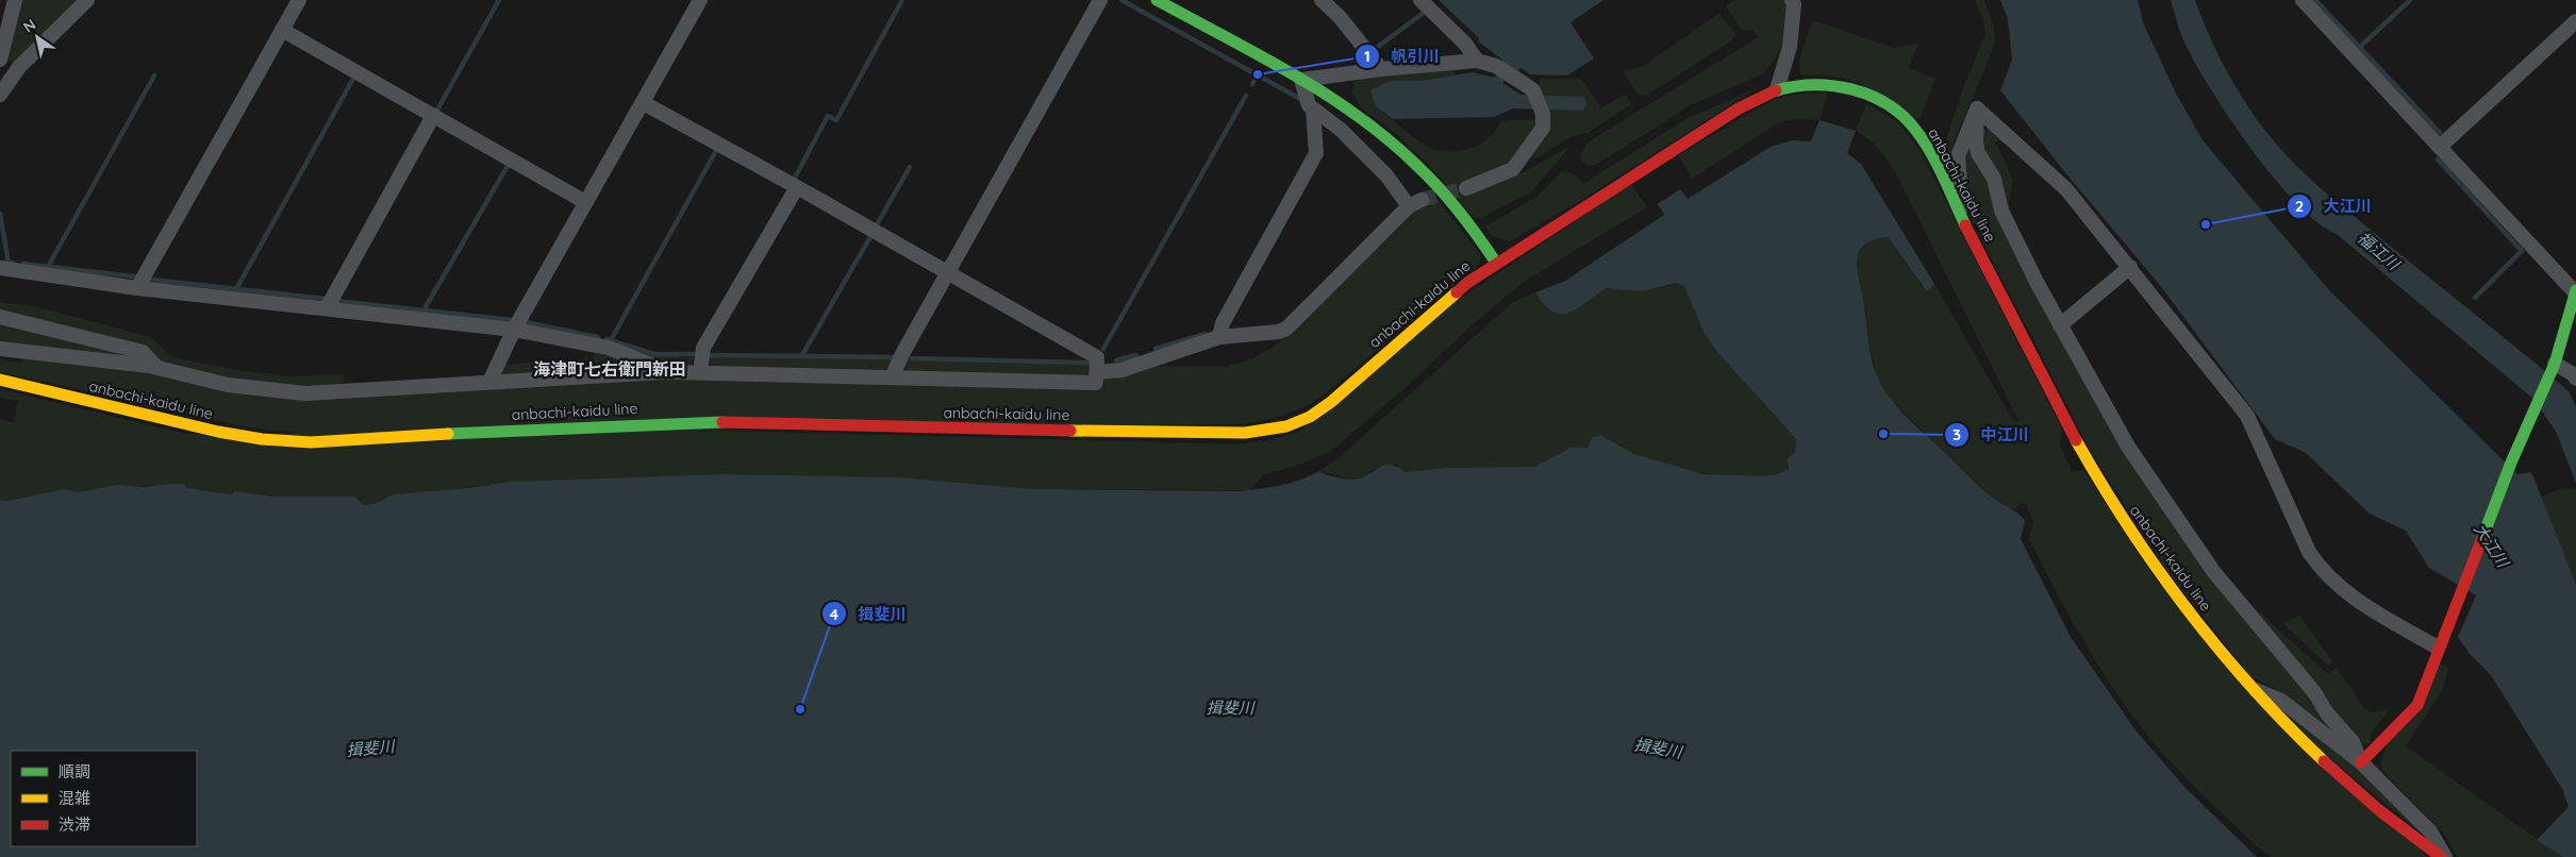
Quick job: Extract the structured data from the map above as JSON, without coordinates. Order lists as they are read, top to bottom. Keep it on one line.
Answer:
{"streets":{"main road":["anbachi-kaidu line"]},"districts":["海津町七右衛門新田"],"water":["福江川","大江川","揖斐川"],"places":["帆引川","大江川","中江川","揖斐川"],"legend":["順調","混雑","渋滞"],"north":"top left"}
